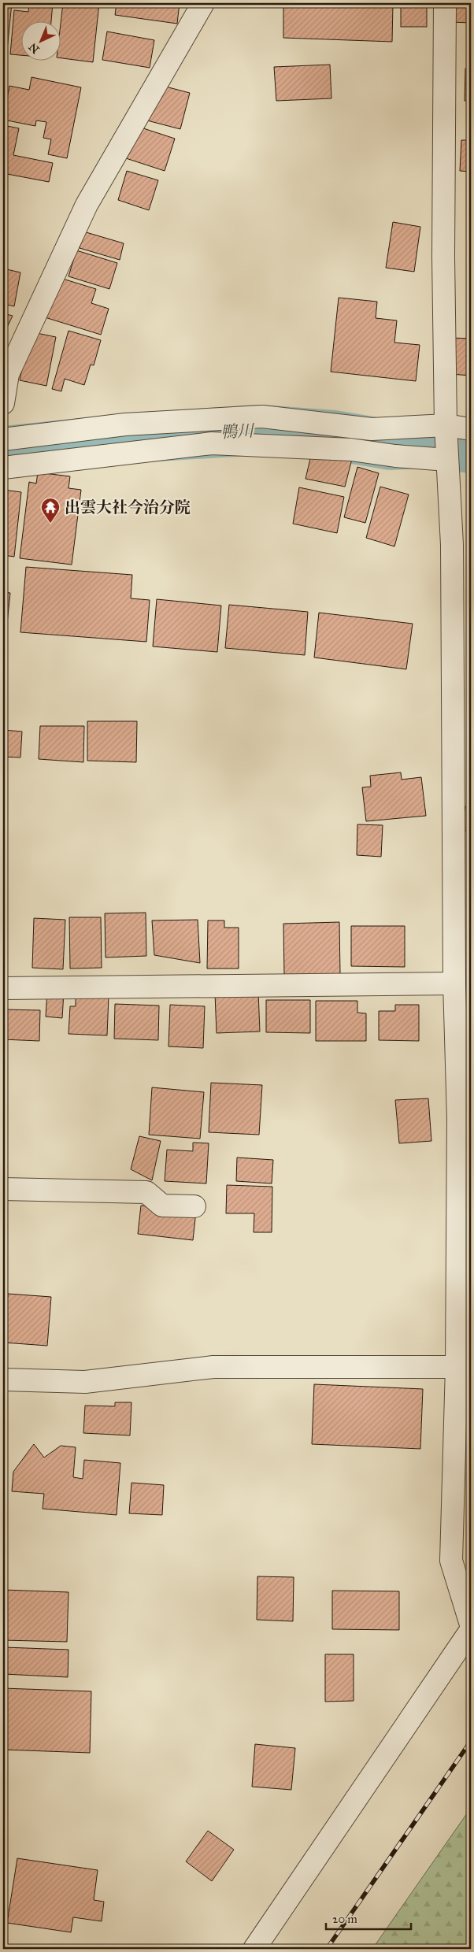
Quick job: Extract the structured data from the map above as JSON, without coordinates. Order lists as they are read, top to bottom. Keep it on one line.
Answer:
{"water":["鴨川"],"places":{"temple":["出雲大社今治分院"]},"scale_bar":"20 m","north":"bottom left"}
